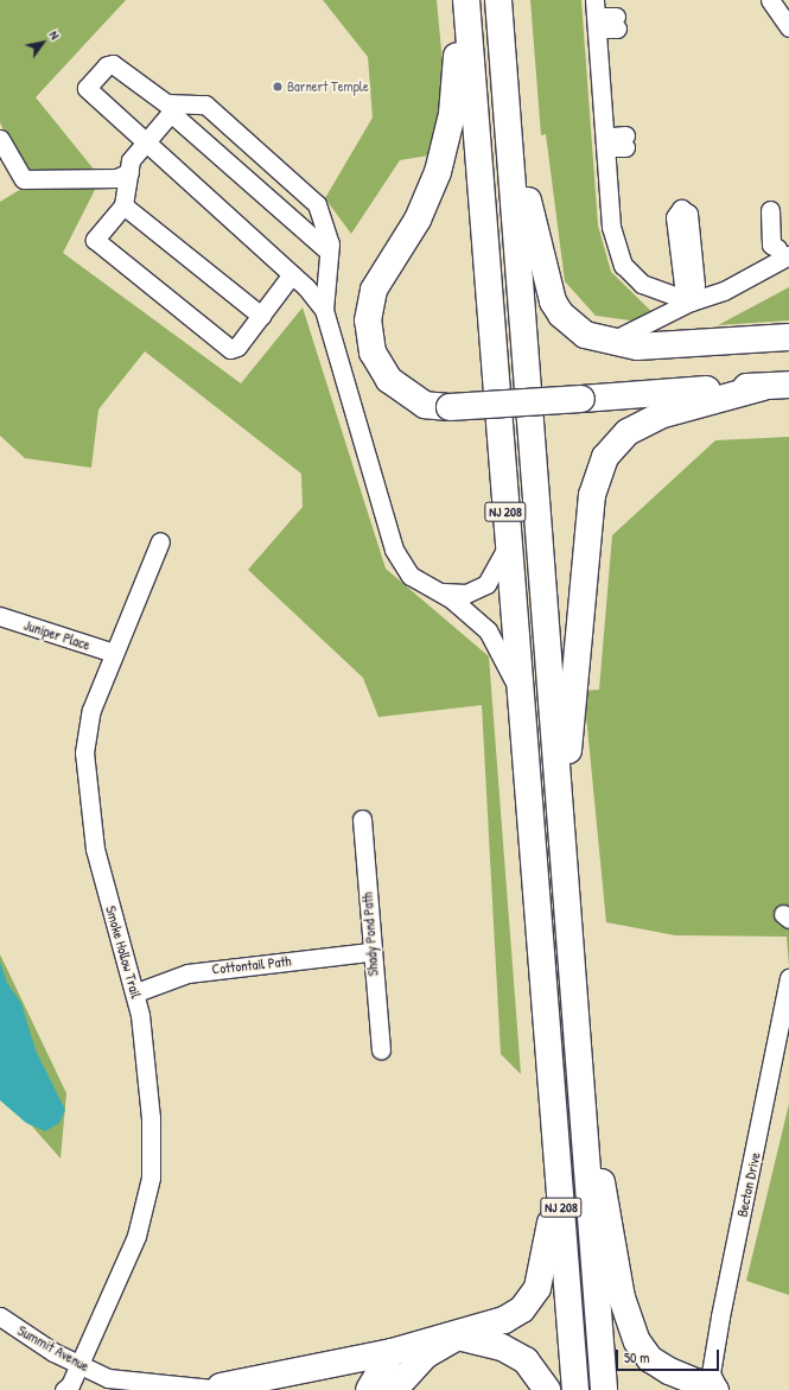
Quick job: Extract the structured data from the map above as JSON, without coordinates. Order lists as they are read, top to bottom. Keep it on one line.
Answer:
{"streets":{"highway":["NJ 208"],"street":["Juniper Place","Shady Pond Path","Smoke Hollow Trail","Cottontail Path","Becton Drive","Summit Avenue"]},"crossings":[["Juniper Place","Smoke Hollow Trail"],["Shady Pond Path","Cottontail Path"],["Smoke Hollow Trail","Cottontail Path"],["Smoke Hollow Trail","Summit Avenue"]],"places":["Barnert Temple"],"scale_bar":"50 m","north":"top right"}
